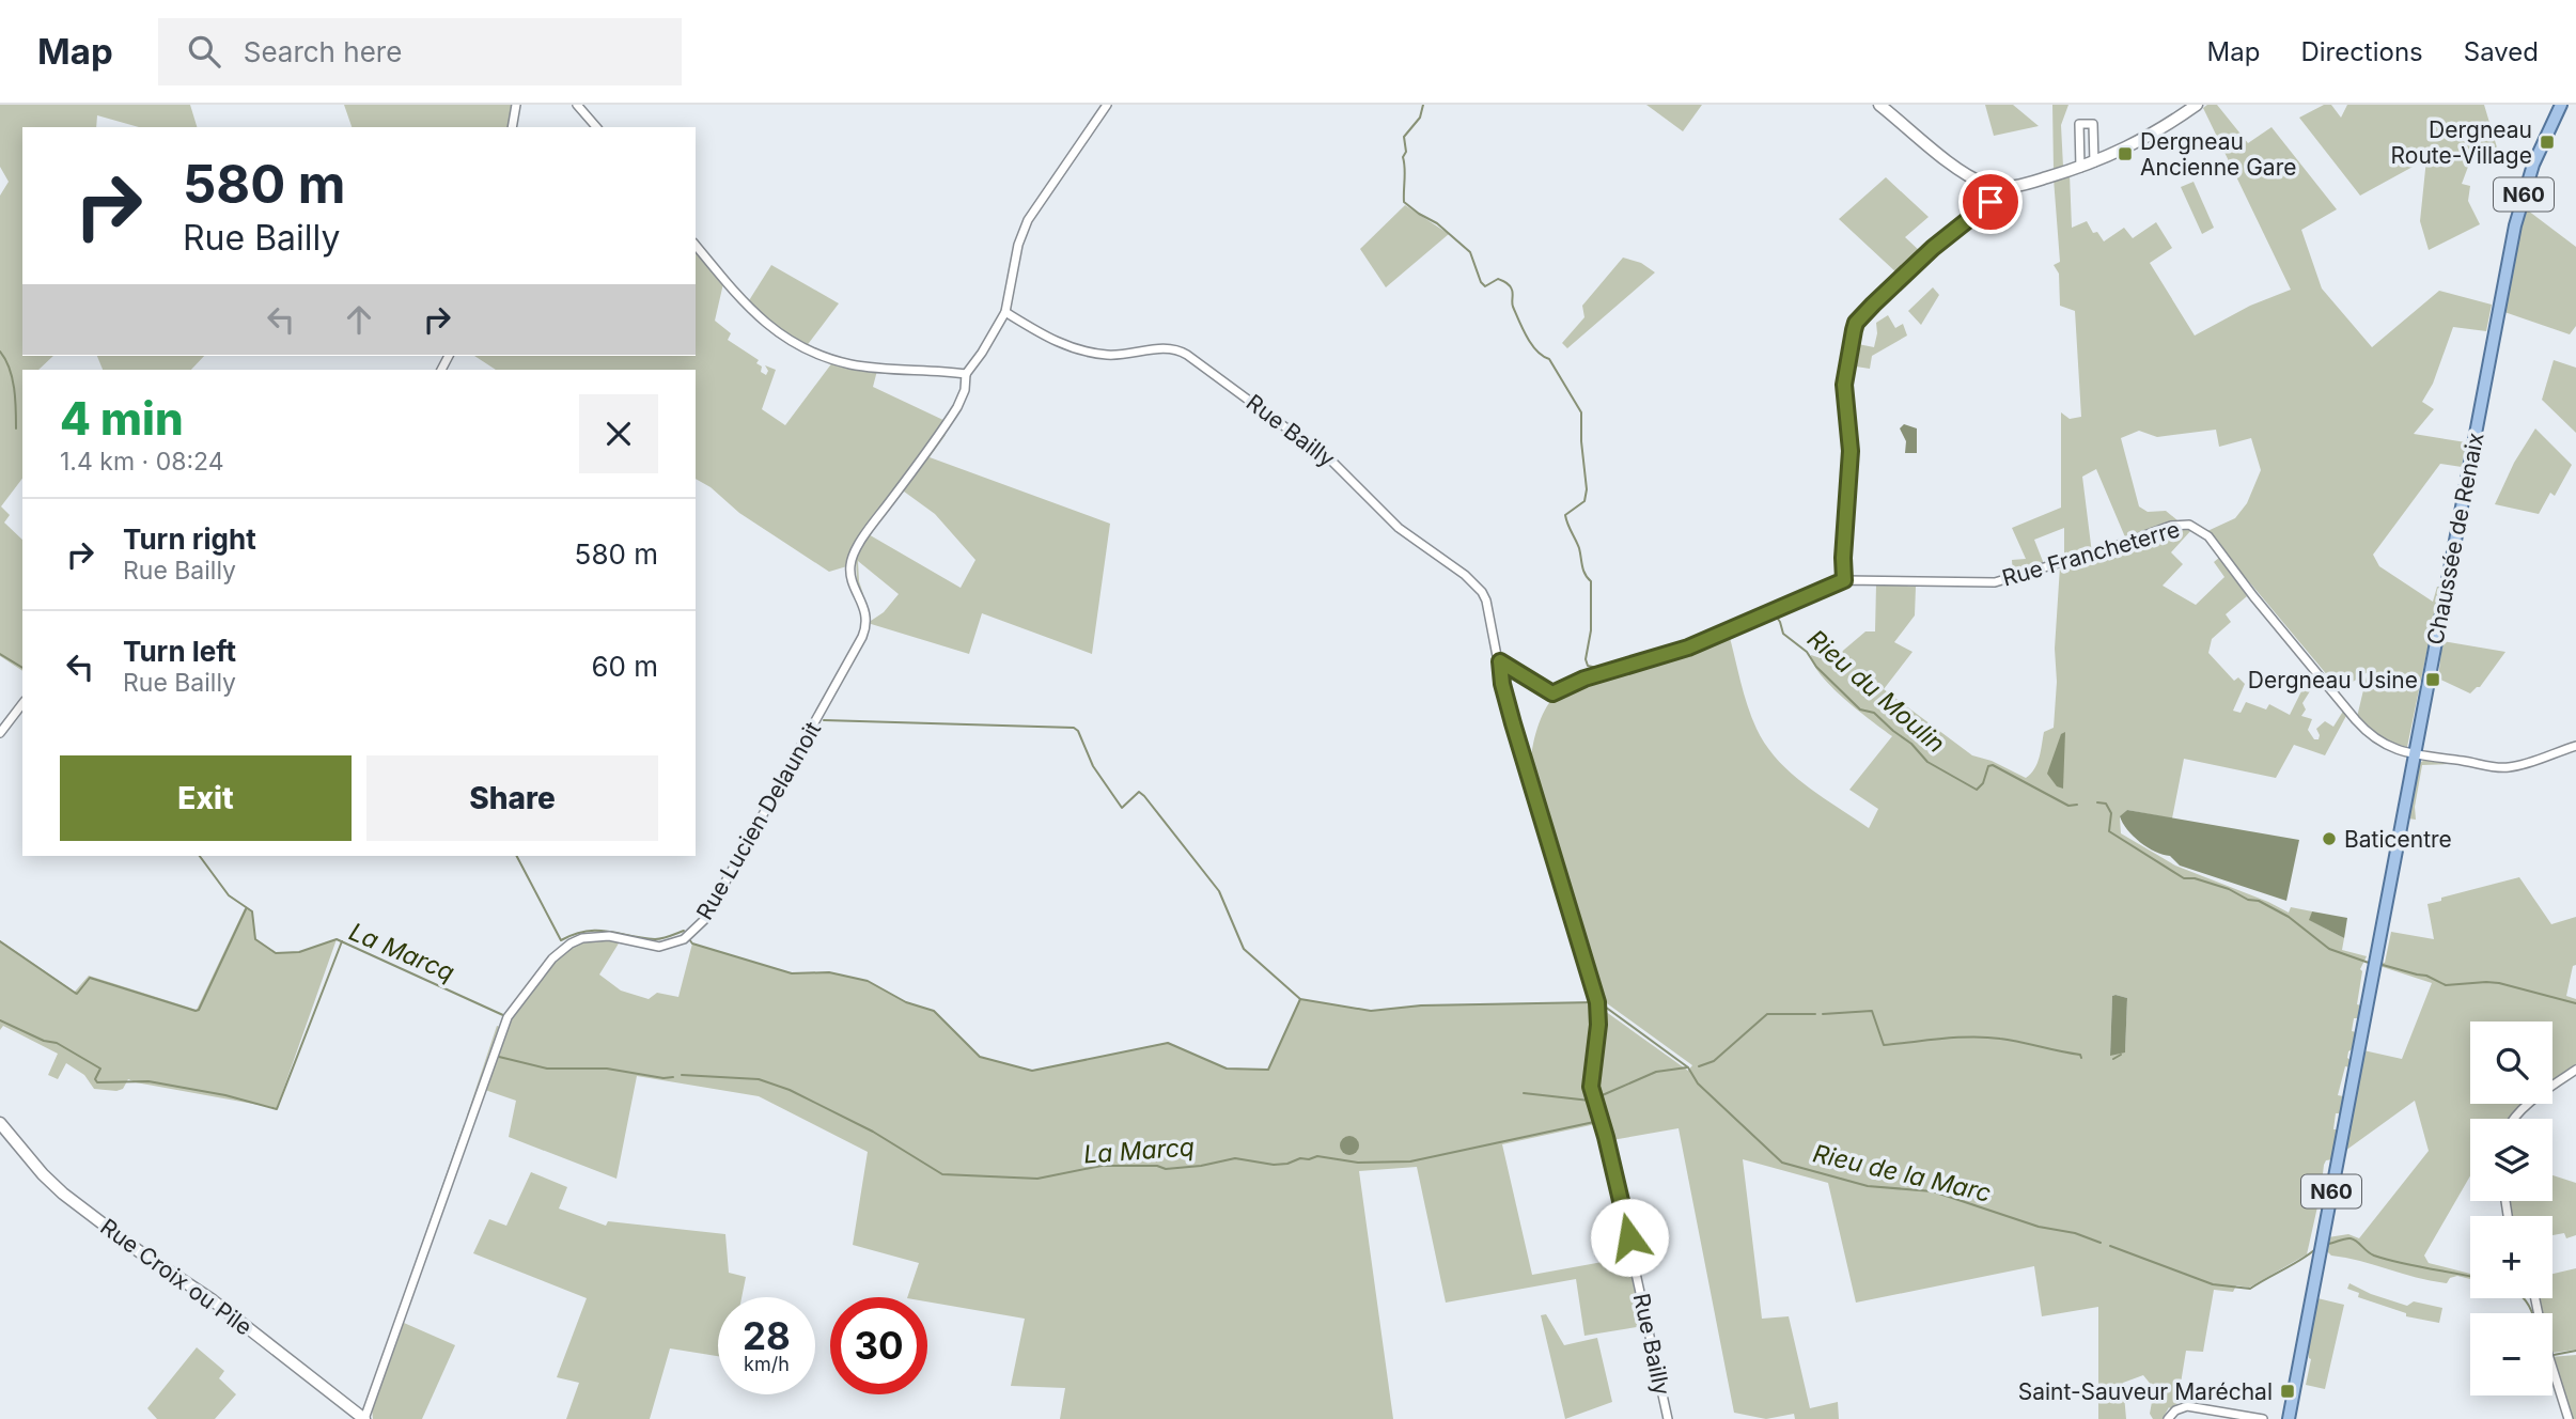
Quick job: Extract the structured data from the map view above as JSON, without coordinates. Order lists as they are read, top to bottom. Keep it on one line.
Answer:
{"streets":{"main road":["N60","Chaussée de Renaix"],"street":["Rue Bailly","Rue Francheterre","Rue Lucien Delaunoit","Rue Croix ou Pile"]},"crossings":[["Rue Bailly","Rue Francheterre"],["Chaussée de Renaix","Rue Francheterre"],["Rue Lucien Delaunoit","Rue Croix ou Pile"]],"water":["Rieu du Moulin","La Marcq","Rieu de la Marc"],"places":{"transit":["Dergneau Route-Village","Dergneau Ancienne Gare","Dergneau Usine","Saint-Sauveur Maréchal"],"other":["Baticentre"]},"page":{"header":"Map","search":"Search here","nav":["Map","Directions","Saved"],"turn":["580 m","Rue Bailly"],"heading":["4 min","1.4 km · 08:24"],"list":[{"name":"Turn right","note":"Rue Bailly","value":"580 m"},{"name":"Turn left","note":"Rue Bailly","value":"60 m"}],"buttons":["Exit","Share"],"map_buttons":["+","−"],"speed":"28 km/h","limit":"30"}}
